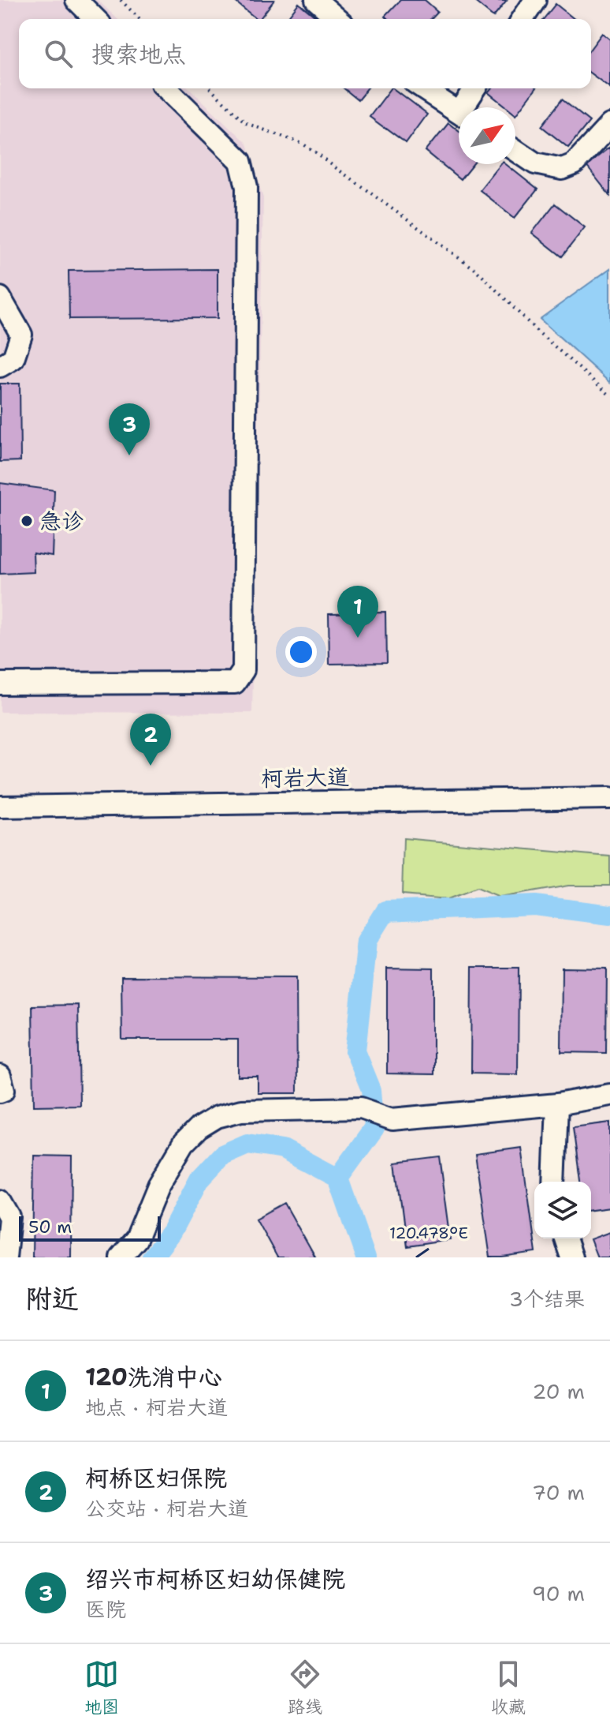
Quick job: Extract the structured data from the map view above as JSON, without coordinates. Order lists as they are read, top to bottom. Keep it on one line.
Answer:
{"streets":{"street":["柯岩大道"]},"places":["急诊"],"scale_bar":"50 m","north":"top right","page":{"search":"搜索地点","pins":["3","1","2"],"scale":"50 m","heading":["附近","3个结果"],"list":[{"mark":"1","name":"120洗消中心","note":"地点 · 柯岩大道","value":"20 m"},{"mark":"2","name":"柯桥区妇保院","note":"公交站 · 柯岩大道","value":"70 m"},{"mark":"3","name":"绍兴市柯桥区妇幼保健院","note":"医院","value":"90 m"}],"nav":["地图","路线","收藏"]},"coordinates":["120.478°E"]}
